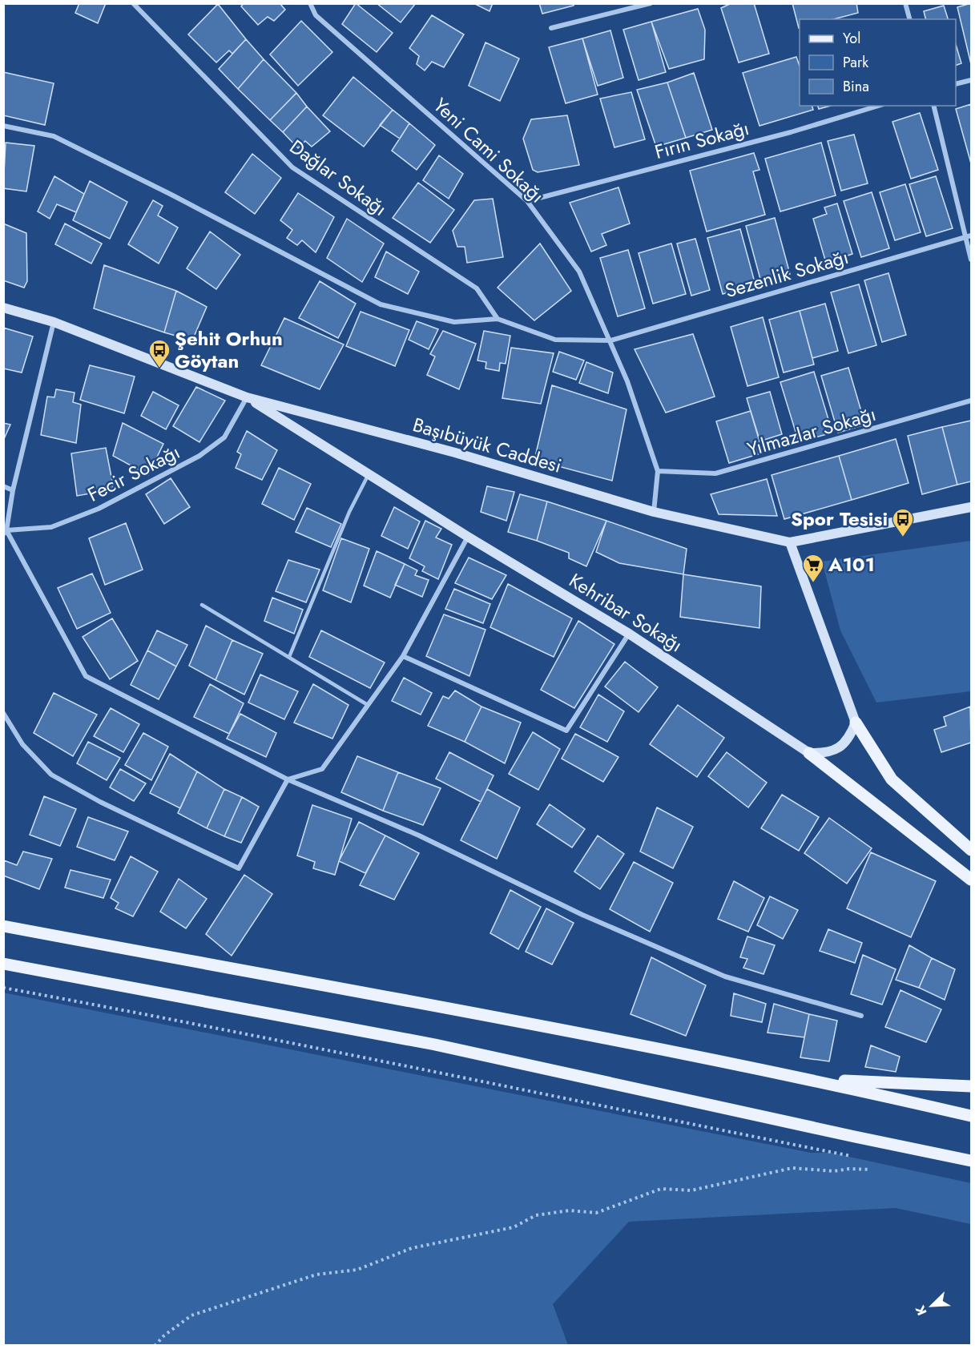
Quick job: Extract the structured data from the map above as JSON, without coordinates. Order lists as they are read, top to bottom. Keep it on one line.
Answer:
{"streets":{"main road":["Başıbüyük Caddesi","Kehribar Sokağı"],"street":["Fırın Sokağı","Yeni Cami Sokağı","Dağlar Sokağı","Sezenlik Sokağı","Yılmazlar Sokağı","Fecir Sokağı"]},"crossings":[["Fırın Sokağı","Yeni Cami Sokağı"],["Yeni Cami Sokağı","Sezenlik Sokağı"],["Yeni Cami Sokağı","Yılmazlar Sokağı"],["Yeni Cami Sokağı","Başıbüyük Caddesi"],["Dağlar Sokağı","Sezenlik Sokağı"],["Başıbüyük Caddesi","Fecir Sokağı"],["Başıbüyük Caddesi","Kehribar Sokağı"],["Fecir Sokağı","Kehribar Sokağı"]],"places":{"bus stop":["Şehit Orhun Göytan","Spor Tesisi"],"supermarket":["A101"]},"legend":["Yol","Park","Bina"],"north":"bottom left"}
